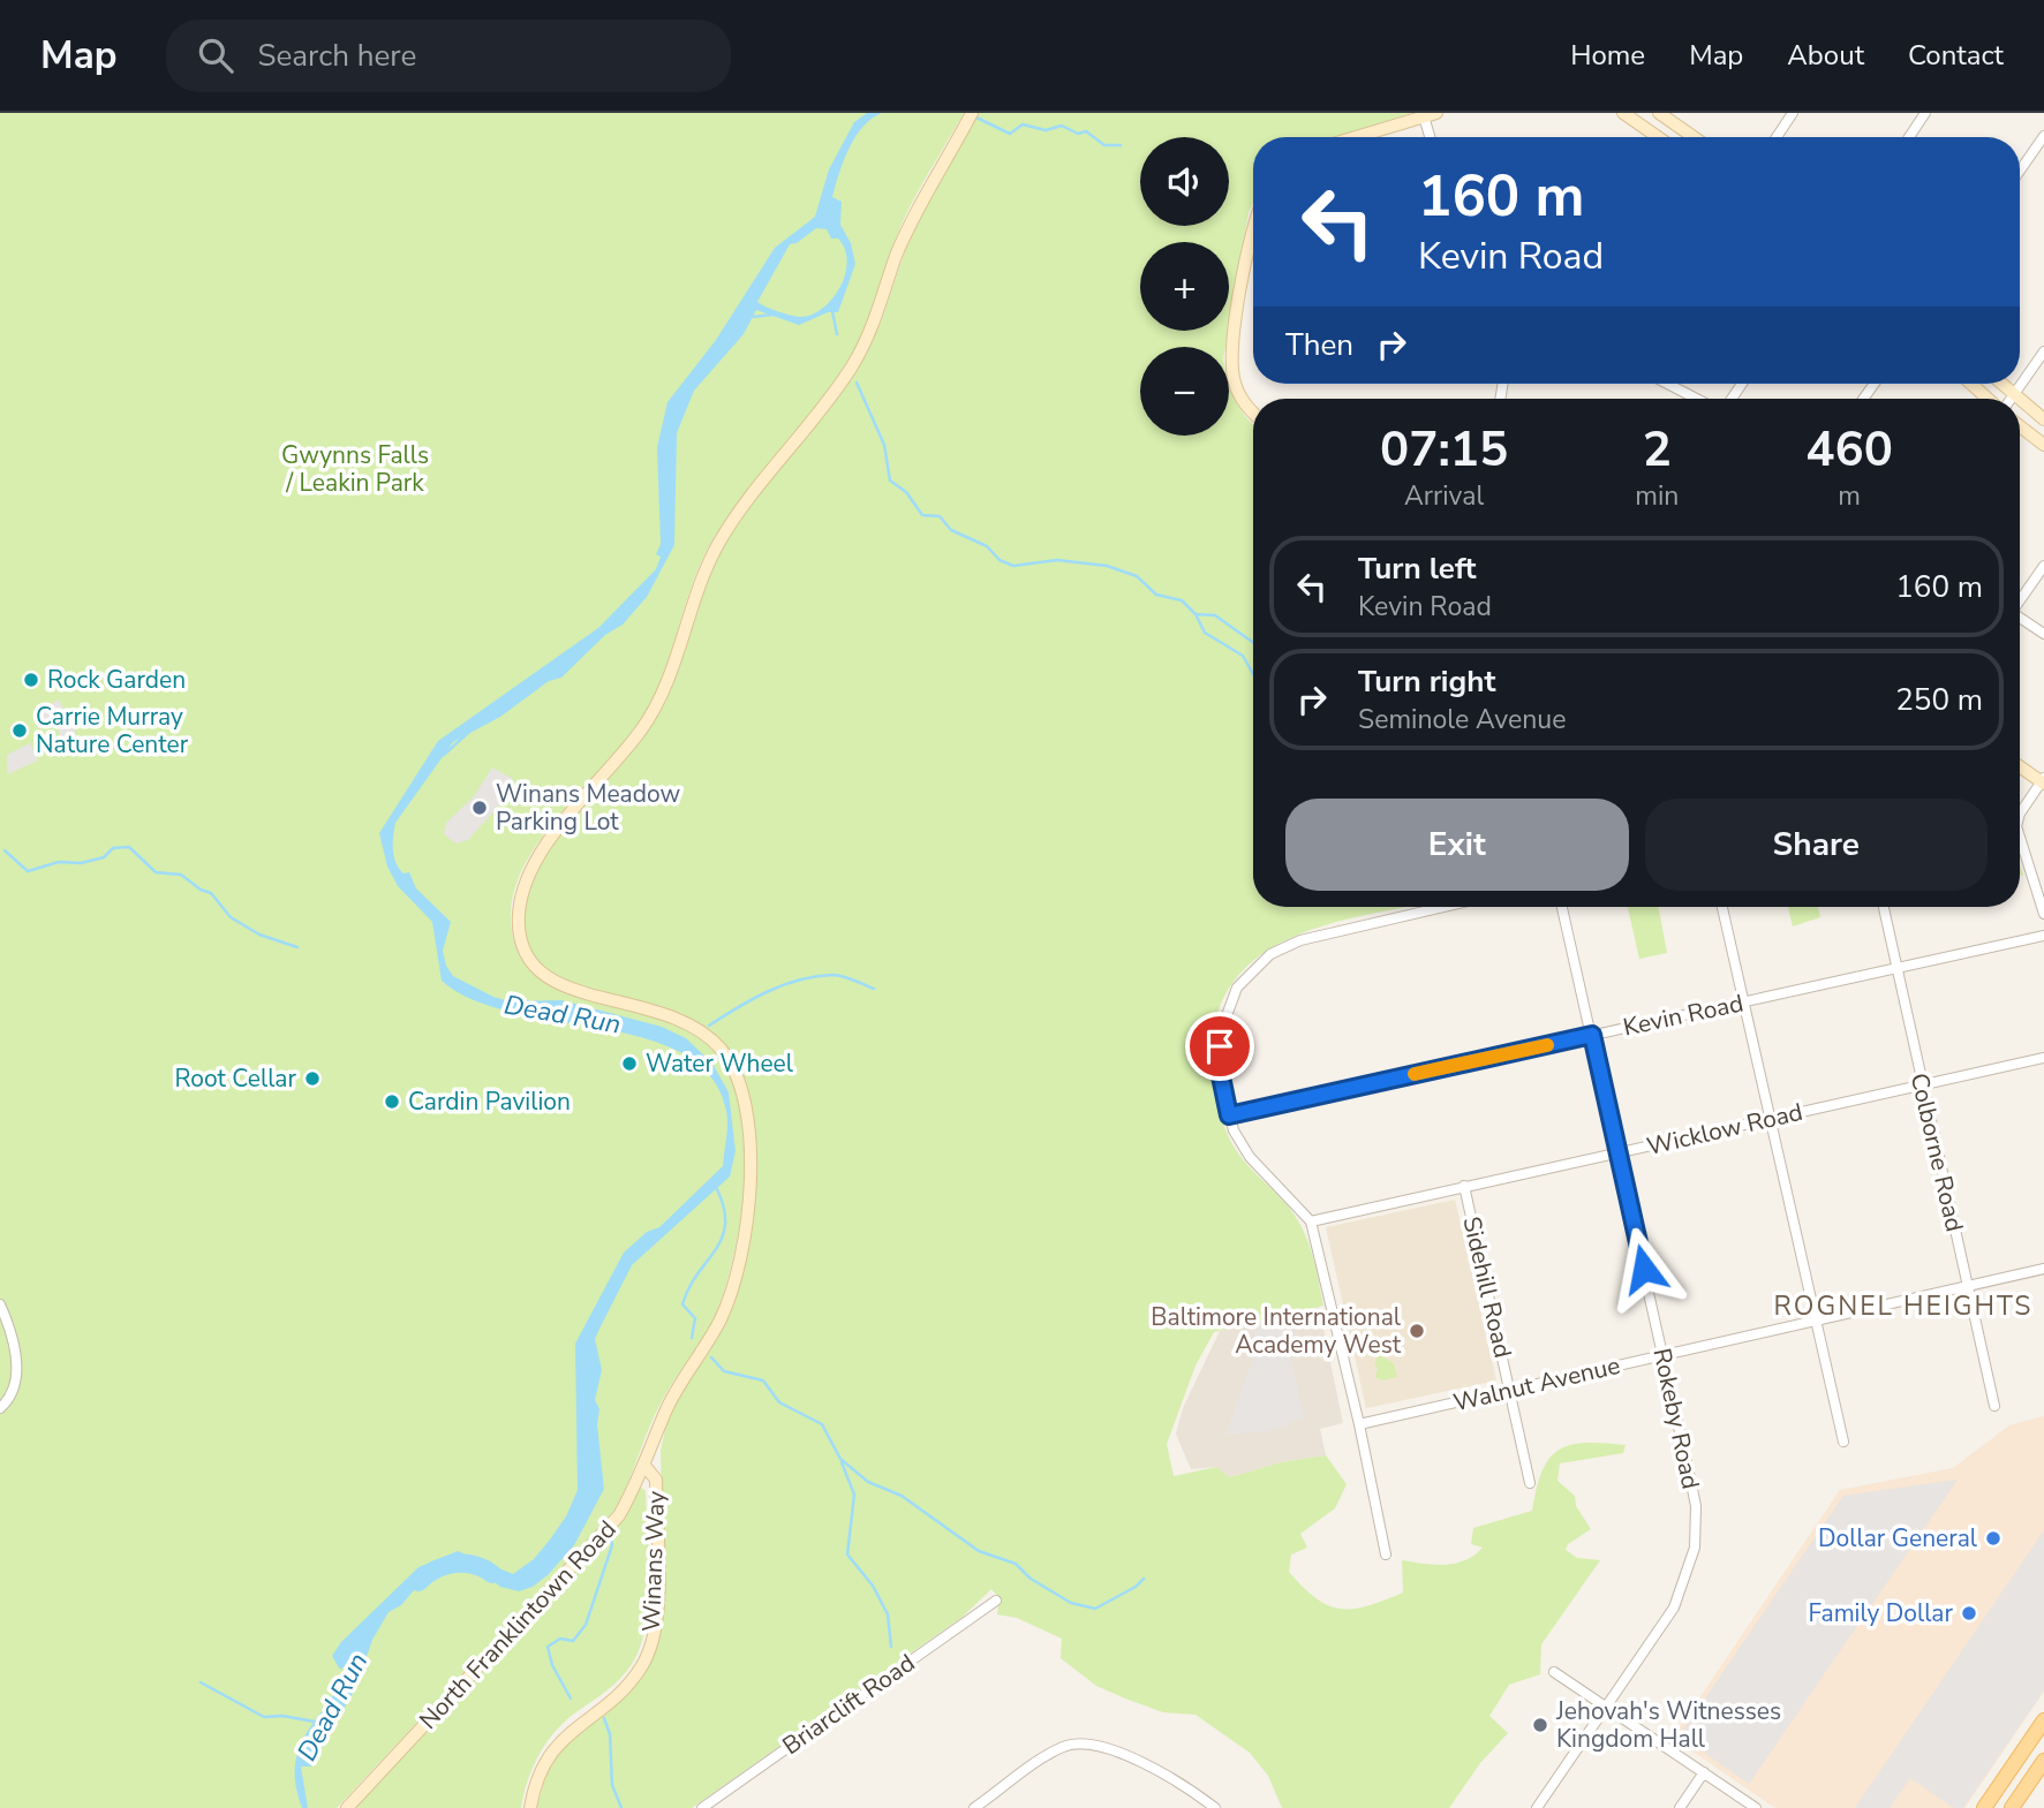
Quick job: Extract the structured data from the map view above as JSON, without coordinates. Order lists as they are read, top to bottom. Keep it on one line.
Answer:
{"streets":{"street":["Kevin Road","Wicklow Road","Colborne Road","Sidehill Road","Walnut Avenue","Rokeby Road","Winans Way","North Franklintown Road","Briarclift Road"]},"crossings":[["Kevin Road","Colborne Road"],["Kevin Road","Rokeby Road"],["Wicklow Road","Colborne Road"],["Wicklow Road","Sidehill Road"],["Wicklow Road","Rokeby Road"],["Colborne Road","Walnut Avenue"],["Sidehill Road","Walnut Avenue"],["Walnut Avenue","Rokeby Road"],["Winans Way","North Franklintown Road"]],"districts":["ROGNEL HEIGHTS"],"water":["Dead Run"],"parks":["Gwynns Falls / Leakin Park"],"places":["Rock Garden","Carrie Murray Nature Center","Winans Meadow Parking Lot","Water Wheel","Root Cellar","Cardin Pavilion","Baltimore International Academy West","Dollar General","Family Dollar","Jehovah's Witnesses Kingdom Hall"],"page":{"header":"Map","search":"Search here","nav":["Home","Map","About","Contact"],"map_buttons":["+","−"],"turn":["160 m","Kevin Road"],"then":"Then","eta":["07:15","Arrival","2","min","460","m"],"list":[{"name":"Turn left","note":"Kevin Road","value":"160 m"},{"name":"Turn right","note":"Seminole Avenue","value":"250 m"}],"buttons":["Exit","Share"]}}
